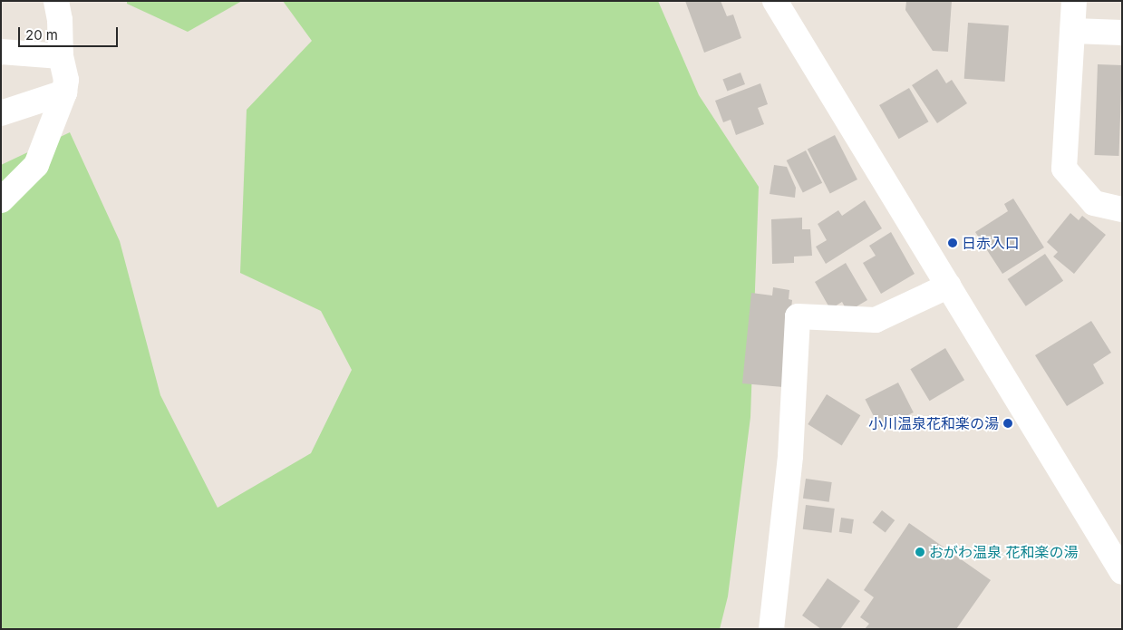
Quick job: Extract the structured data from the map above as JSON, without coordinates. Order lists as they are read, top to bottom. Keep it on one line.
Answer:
{"places":["日赤入口","小川温泉花和楽の湯","おがわ温泉 花和楽の湯"],"scale_bar":"20 m"}
